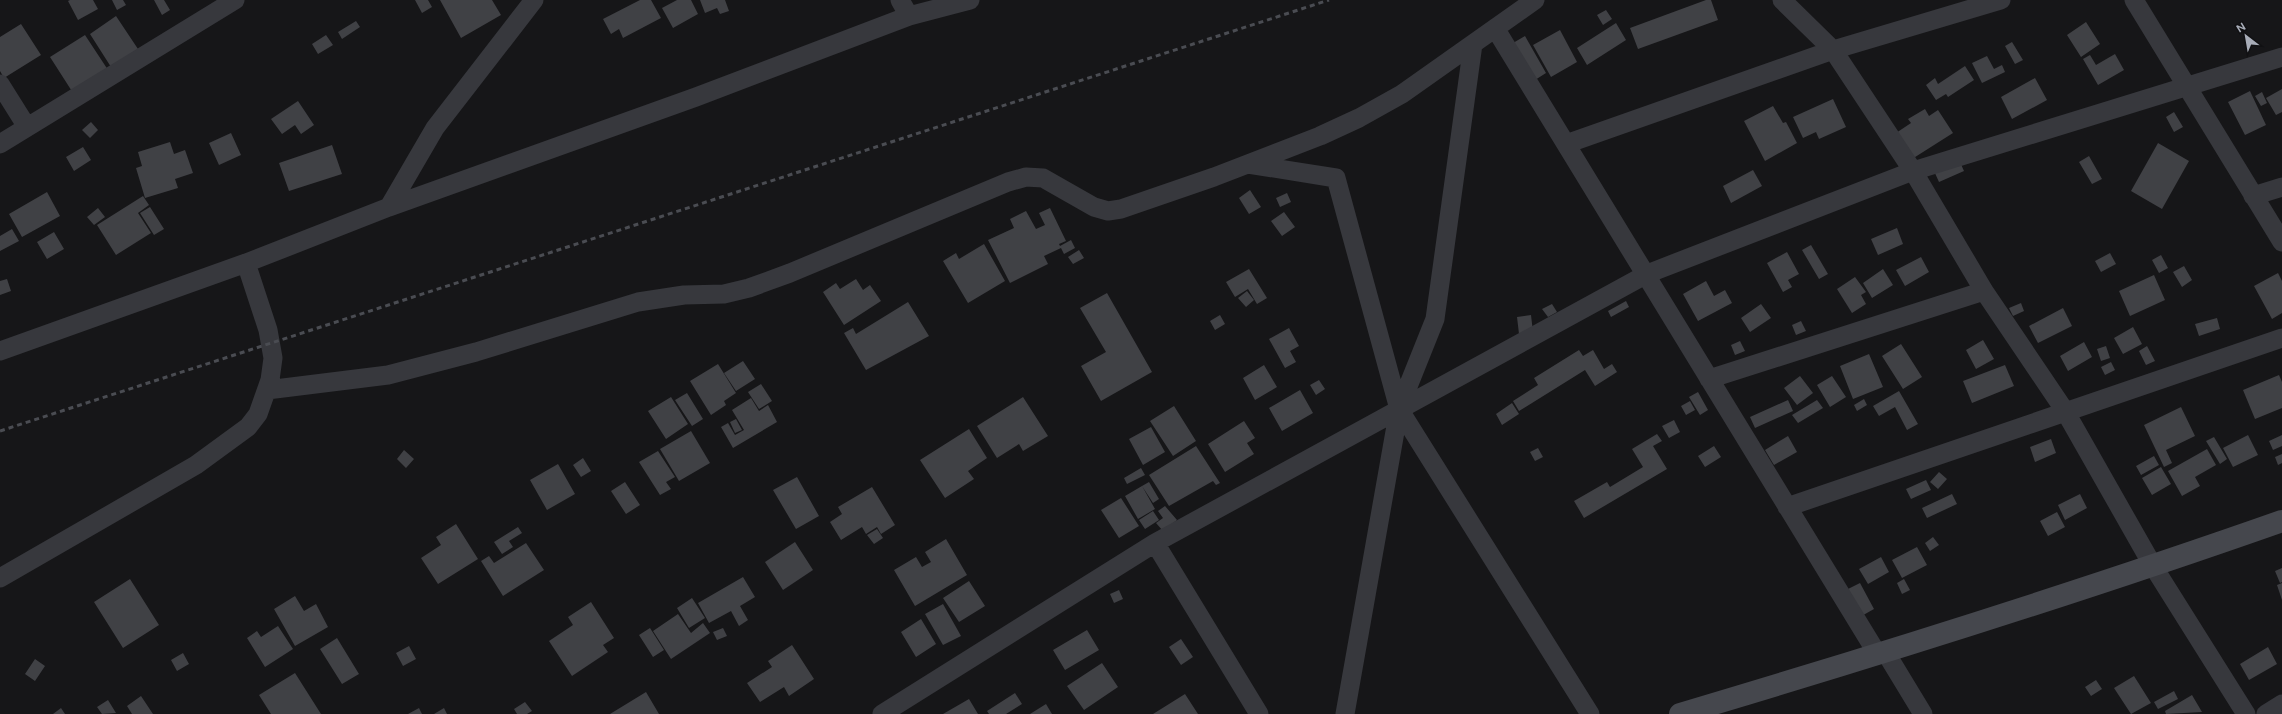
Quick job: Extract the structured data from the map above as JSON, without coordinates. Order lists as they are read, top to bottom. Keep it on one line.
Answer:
{"north":"top left"}
